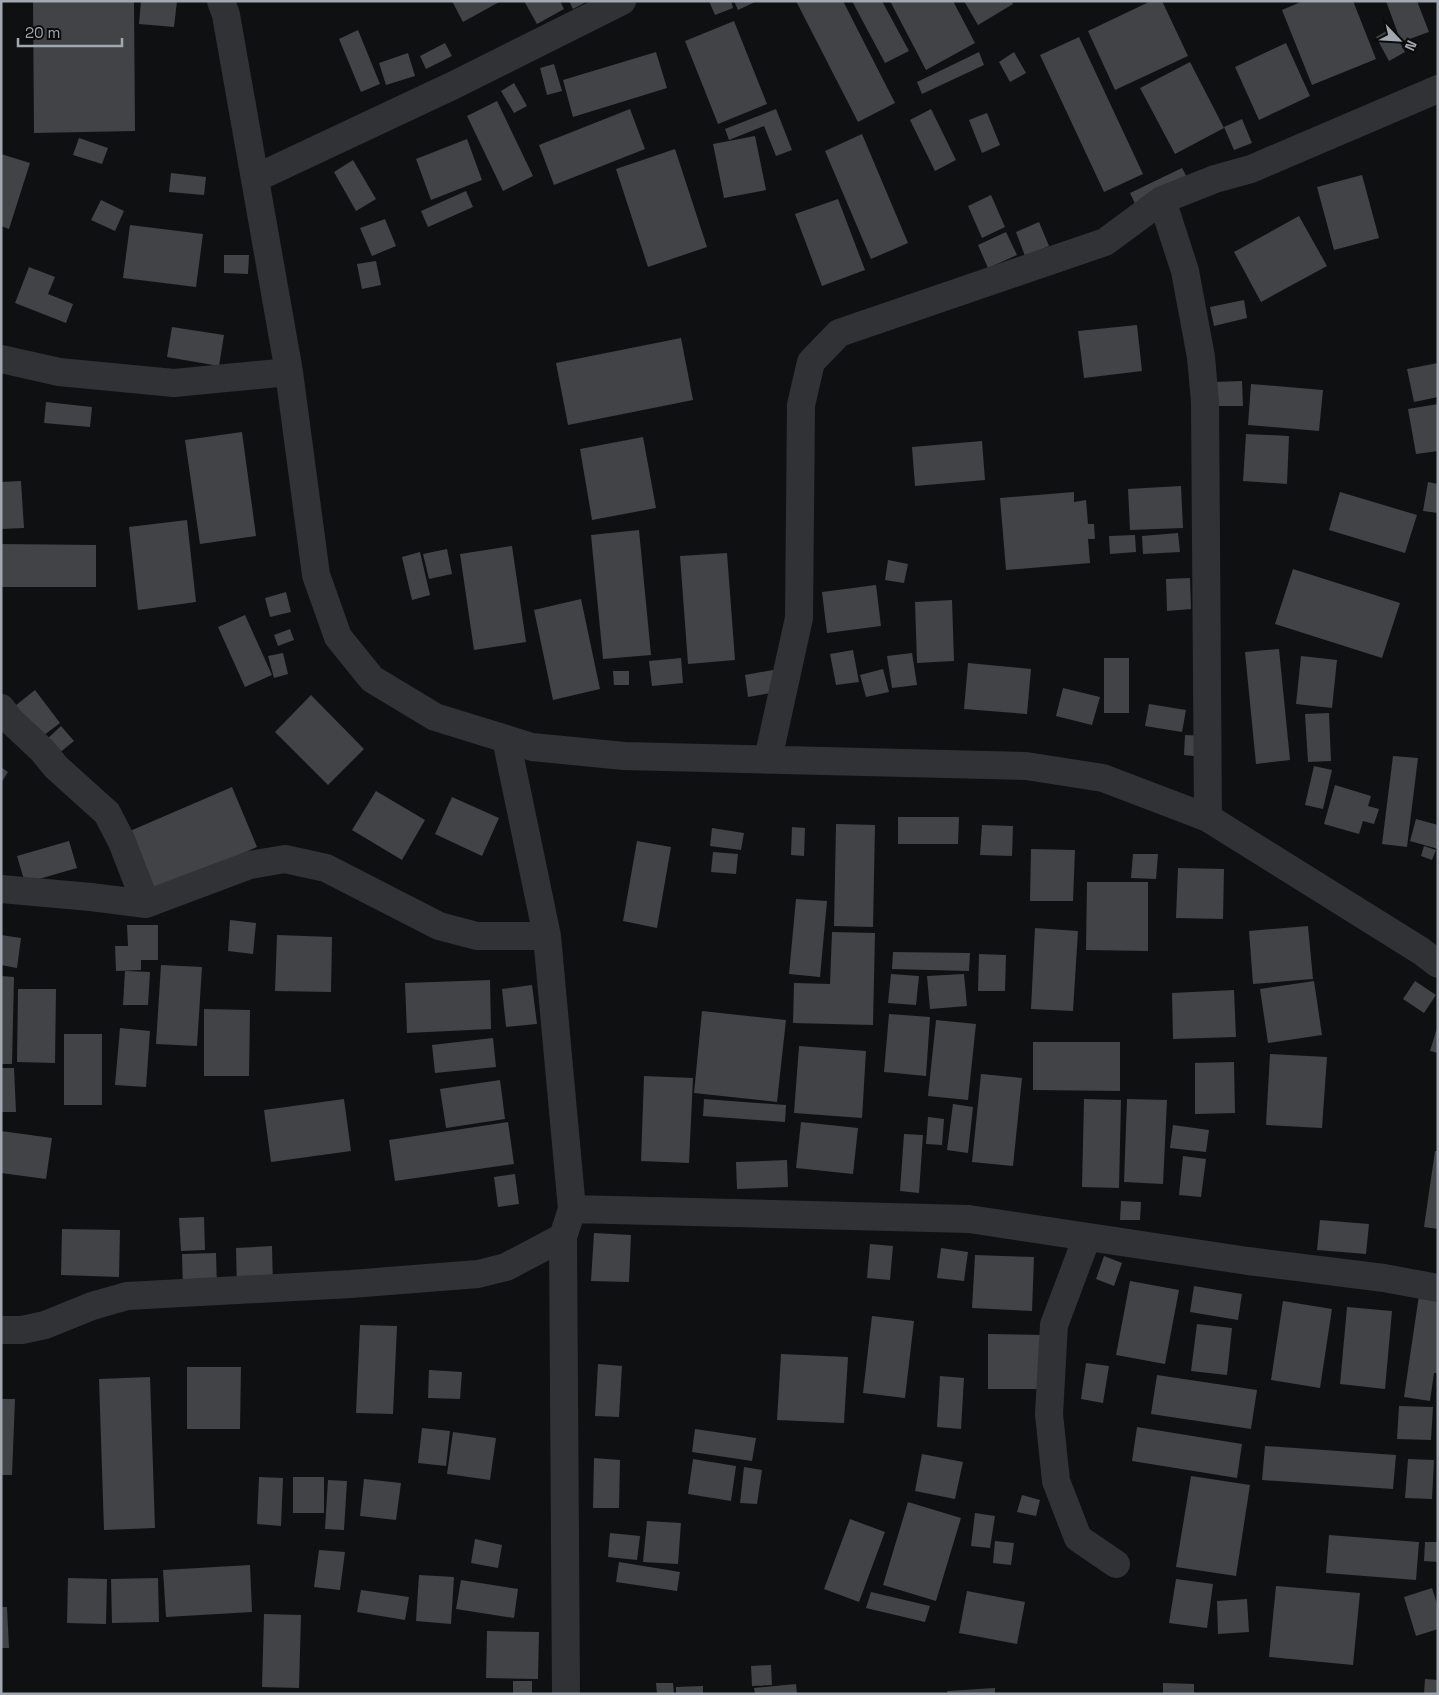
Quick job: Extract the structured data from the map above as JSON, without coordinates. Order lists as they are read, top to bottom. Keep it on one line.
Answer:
{"scale_bar":"20 m","north":"bottom right"}
